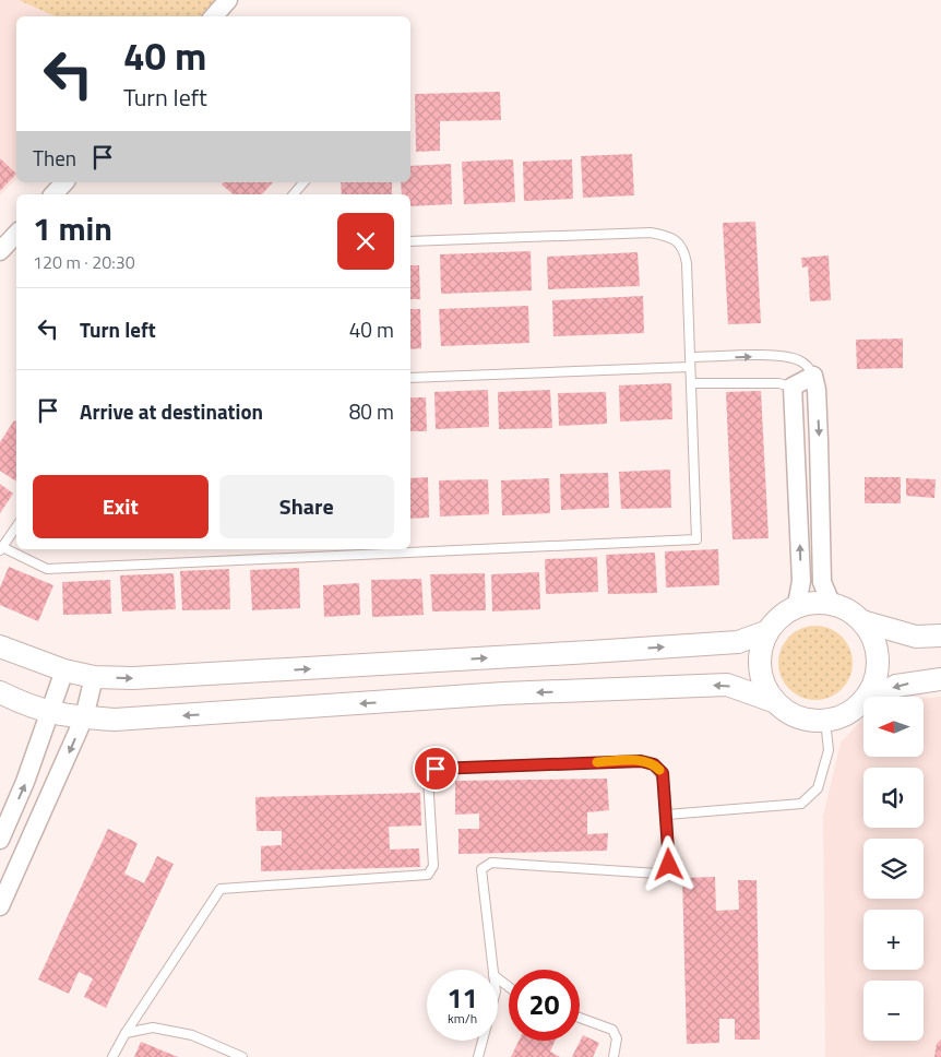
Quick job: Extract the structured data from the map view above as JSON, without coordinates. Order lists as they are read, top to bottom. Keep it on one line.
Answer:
{"north":"left","page":{"turn":["40 m","Turn left"],"then":"Then","heading":["1 min","120 m · 20:30"],"list":[{"name":"Turn left","value":"40 m"},{"name":"Arrive at destination","value":"80 m"}],"buttons":["Exit","Share"],"map_buttons":["+","−"],"speed":"11 km/h","limit":"20"}}
